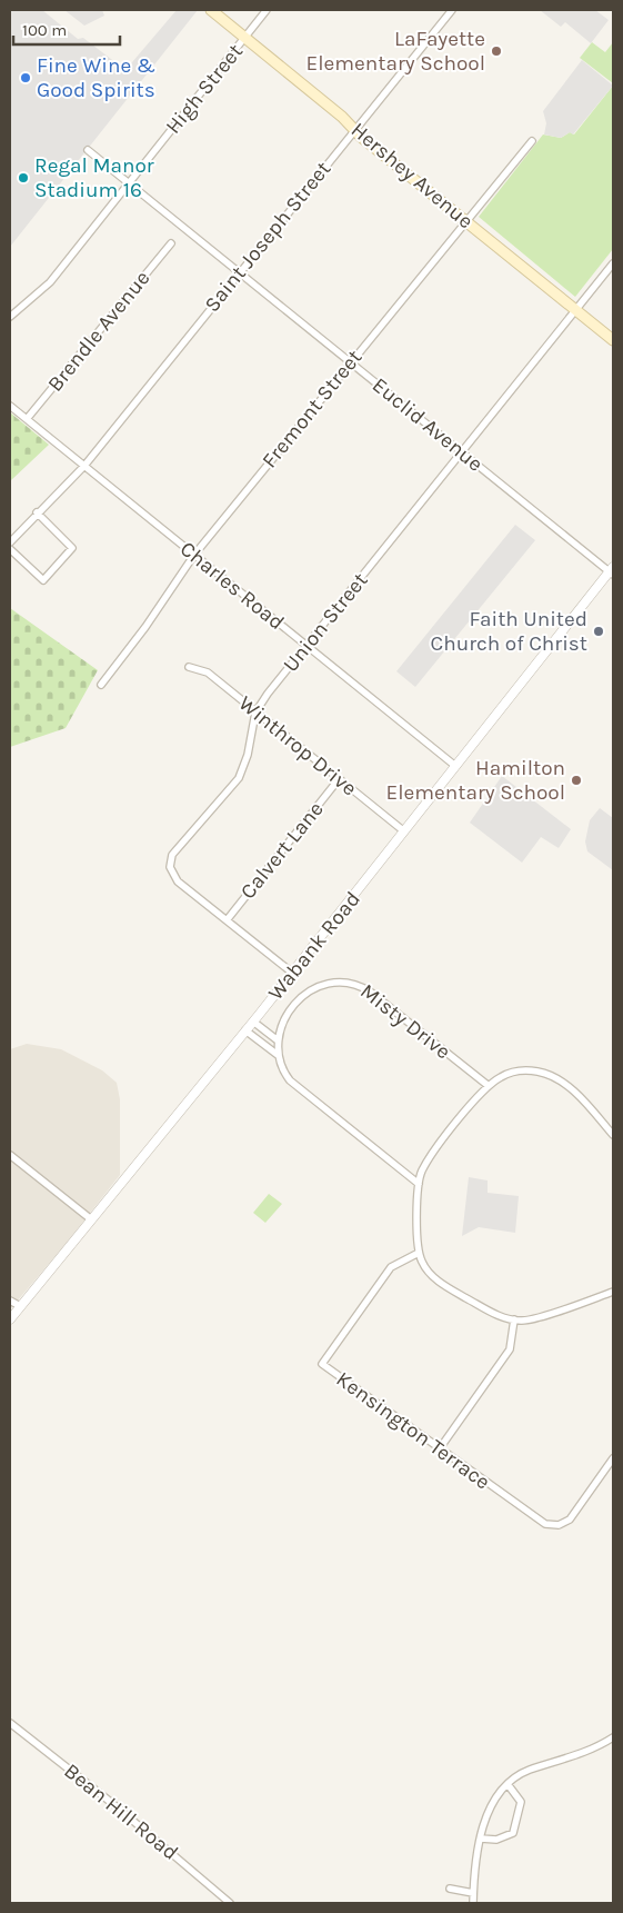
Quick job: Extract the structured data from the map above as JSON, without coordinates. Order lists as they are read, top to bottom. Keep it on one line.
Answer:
{"streets":{"main road":["Hershey Avenue"],"street":["High Street","Saint Joseph Street","Brendle Avenue","Fremont Street","Euclid Avenue","Charles Road","Union Street","Winthrop Drive","Calvert Lane","Wabank Road","Misty Drive","Kensington Terrace","Bean Hill Road"]},"crossings":[["High Street","Hershey Avenue"],["High Street","Euclid Avenue"],["Hershey Avenue","Saint Joseph Street"],["Hershey Avenue","Fremont Street"],["Hershey Avenue","Union Street"],["Saint Joseph Street","Euclid Avenue"],["Saint Joseph Street","Charles Road"],["Brendle Avenue","Charles Road"],["Fremont Street","Euclid Avenue"],["Fremont Street","Charles Road"],["Euclid Avenue","Union Street"],["Euclid Avenue","Wabank Road"],["Charles Road","Union Street"],["Charles Road","Wabank Road"],["Union Street","Winthrop Drive"],["Union Street","Calvert Lane"],["Union Street","Wabank Road"],["Winthrop Drive","Calvert Lane"],["Winthrop Drive","Wabank Road"]],"places":["LaFayette Elementary School","Fine Wine & Good Spirits","Regal Manor Stadium 16","Faith United Church of Christ","Hamilton Elementary School"],"scale_bar":"100 m"}
